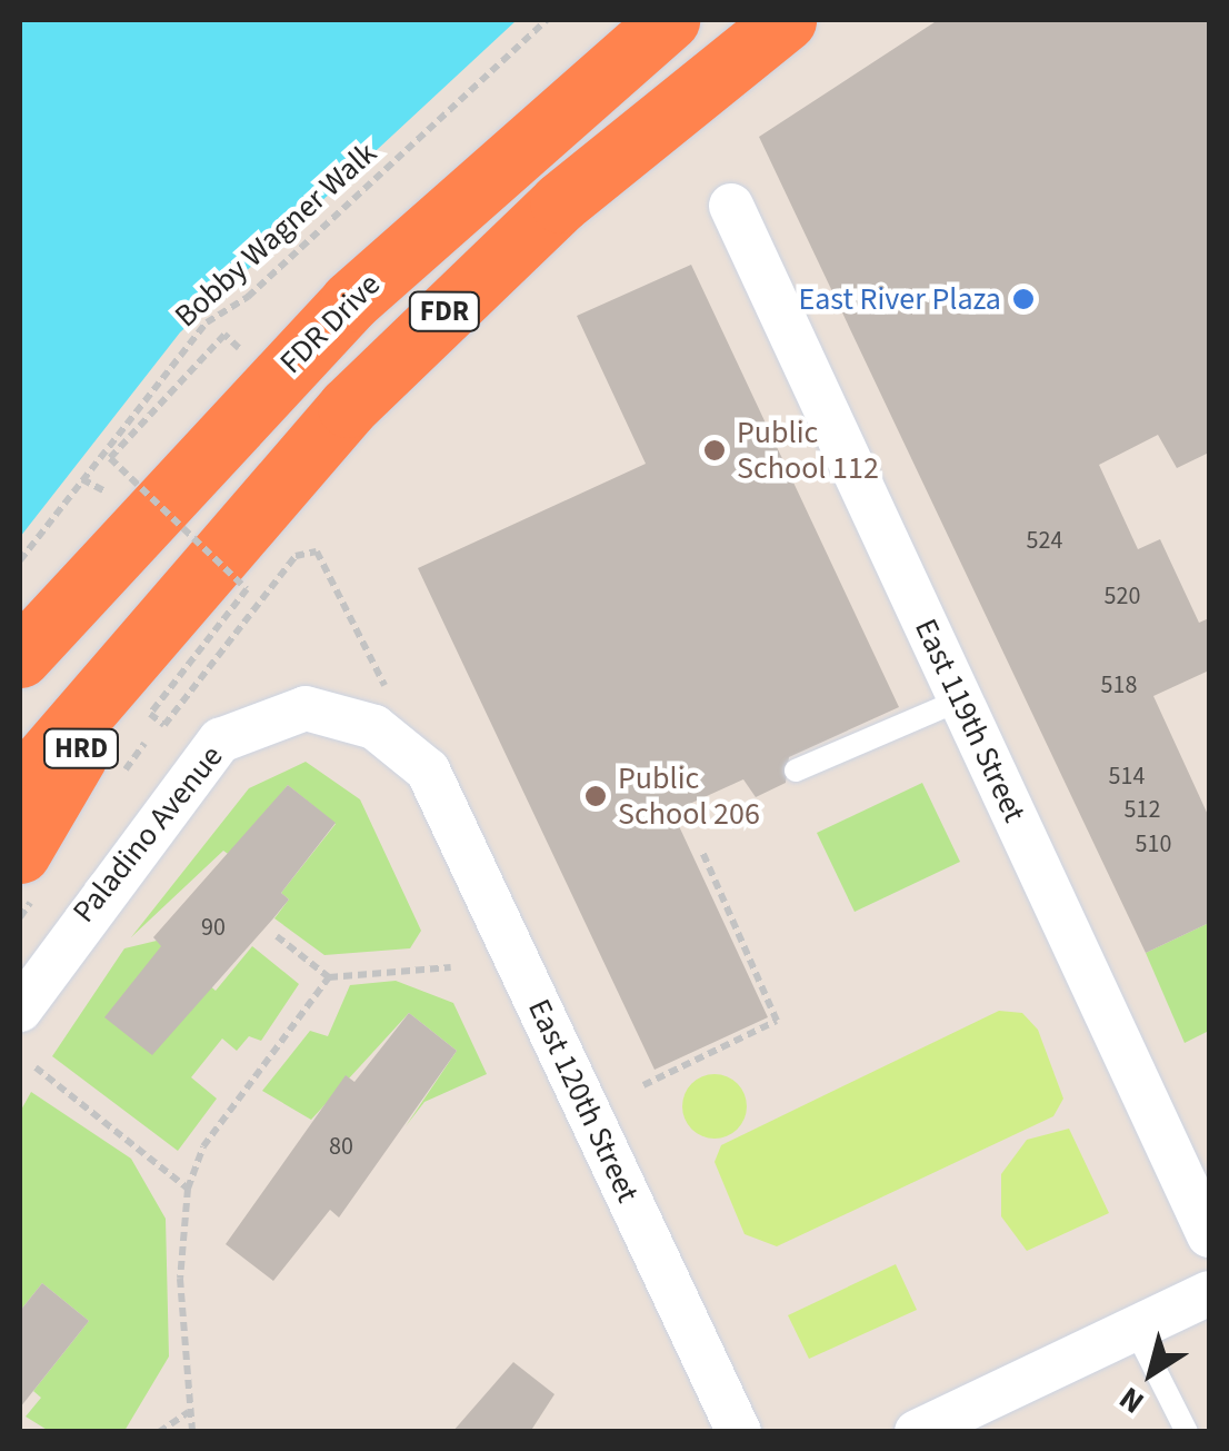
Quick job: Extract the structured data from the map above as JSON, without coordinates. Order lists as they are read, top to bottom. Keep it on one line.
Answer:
{"streets":{"highway":["FDR","FDR Drive","HRD"],"street":["East 119th Street","Paladino Avenue","East 120th Street"],"path":["Bobby Wagner Walk"]},"crossings":[["FDR","HRD"],["Paladino Avenue","East 120th Street"]],"places":["East River Plaza","Public School 112","Public School 206"],"house_numbers":["524","520","518","514","512","510","90","80"],"north":"bottom left"}
